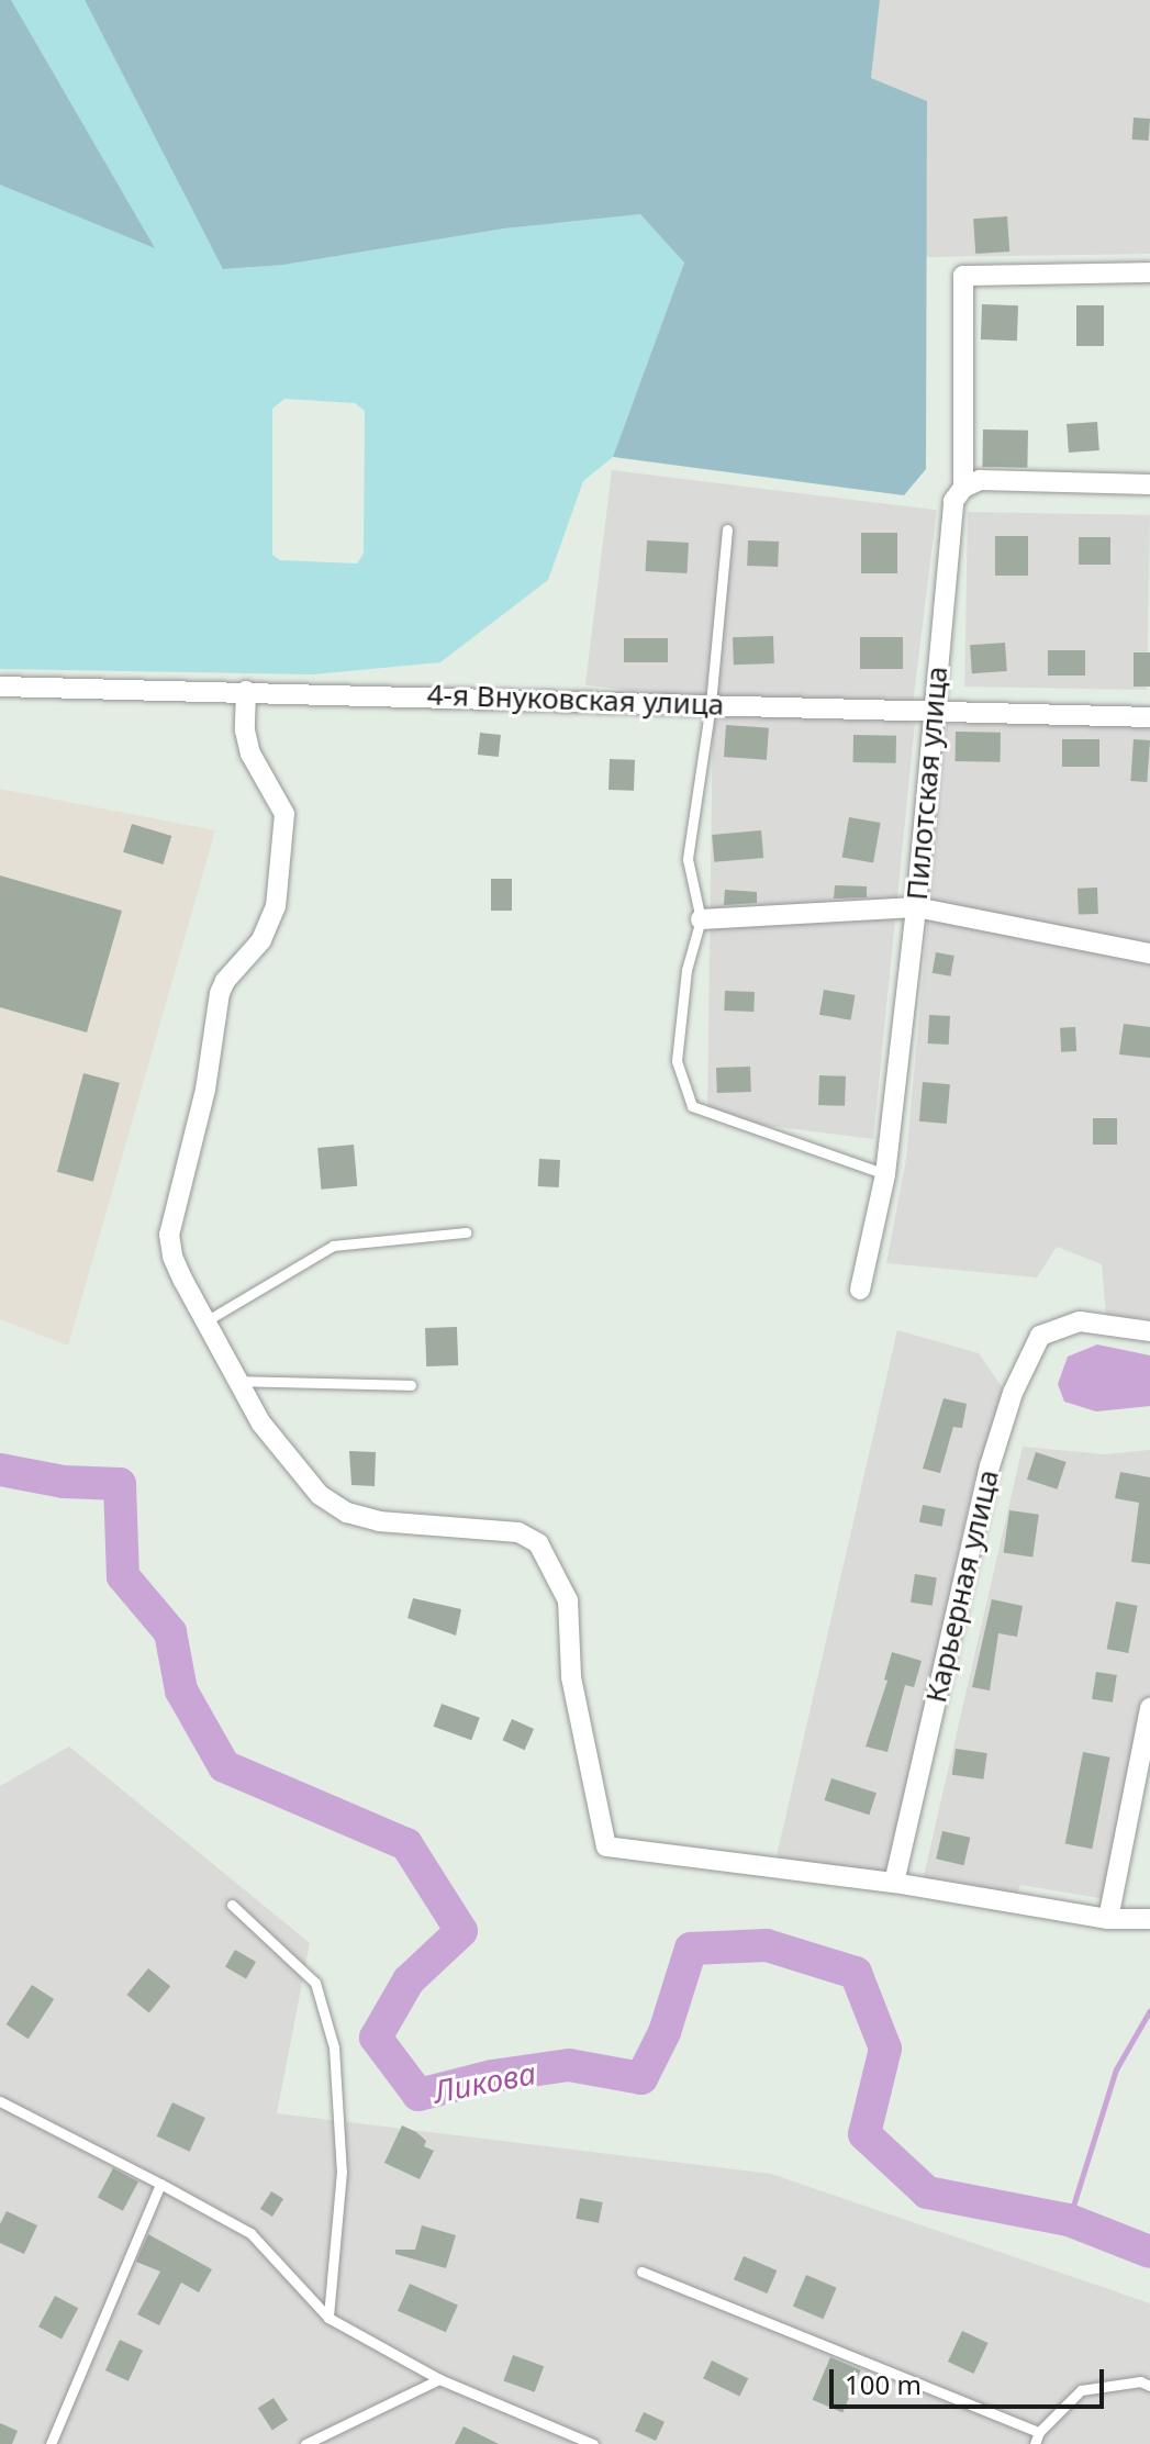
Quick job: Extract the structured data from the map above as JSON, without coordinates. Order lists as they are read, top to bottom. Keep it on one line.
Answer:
{"streets":{"street":["4-я Внуковская улица","Пилотская улица","Карьерная улица"]},"crossings":[["4-я Внуковская улица","Пилотская улица"]],"water":["Ликова"],"scale_bar":"100 m"}
